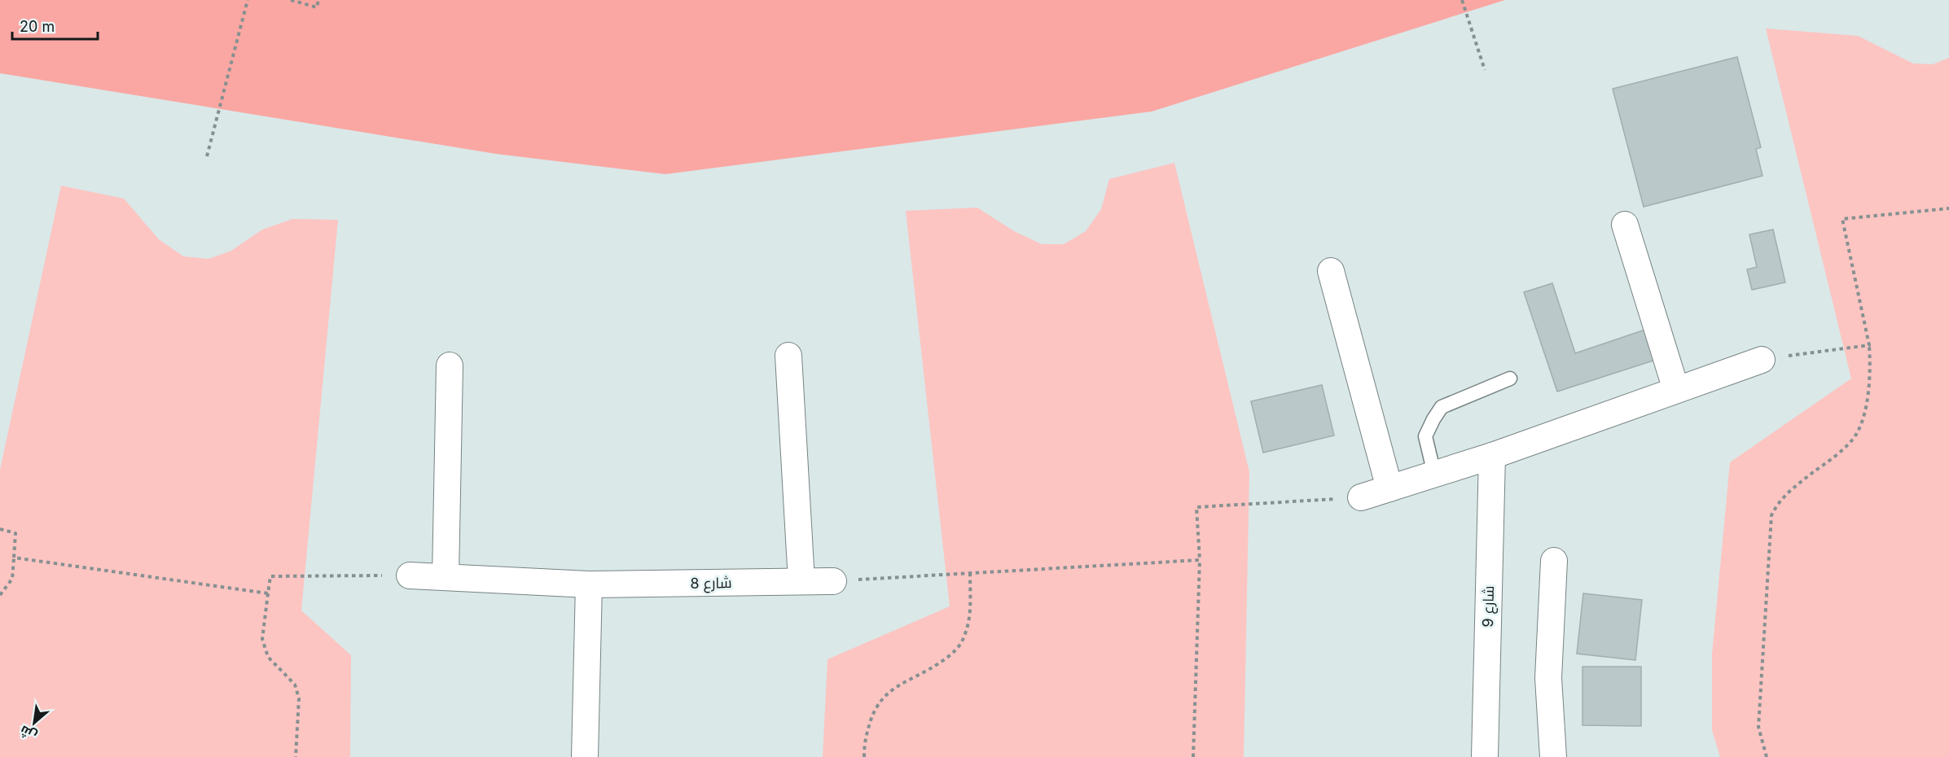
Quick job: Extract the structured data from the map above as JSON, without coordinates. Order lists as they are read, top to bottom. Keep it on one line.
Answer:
{"streets":{"street":["شارع 8","شارع 9"]},"scale_bar":"20 m","north":"bottom left"}
